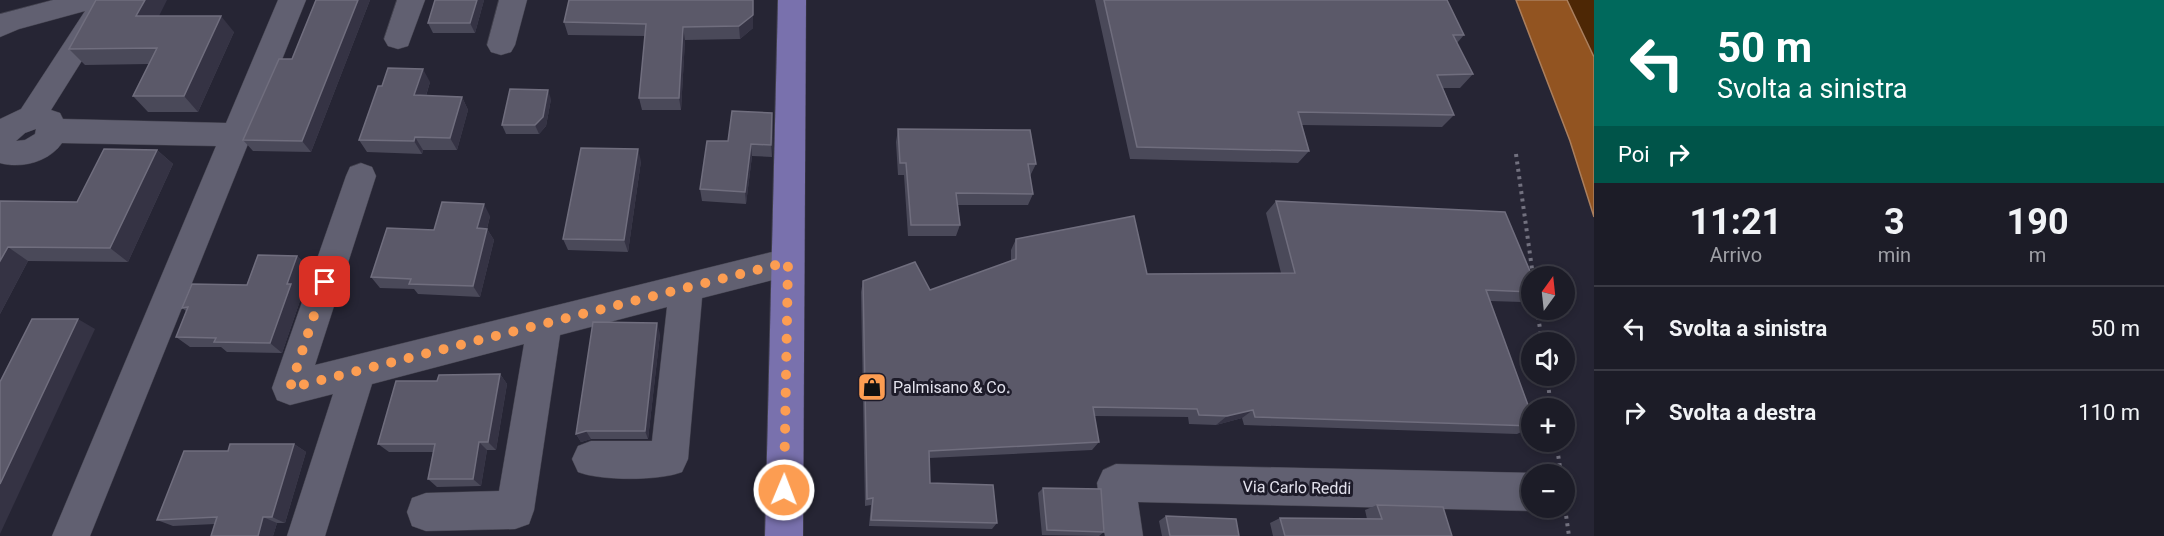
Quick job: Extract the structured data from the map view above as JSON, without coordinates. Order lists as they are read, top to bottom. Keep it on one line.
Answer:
{"streets":{"street":["Via Carlo Reddi"]},"places":{"shop":["Palmisano & Co."]},"north":"top","page":{"turn":["50 m","Svolta a sinistra"],"then":"Poi","eta":["11:21","Arrivo","3","min","190","m"],"map_buttons":["+","−"],"list":[{"name":"Svolta a sinistra","value":"50 m"},{"name":"Svolta a destra","value":"110 m"}]}}
